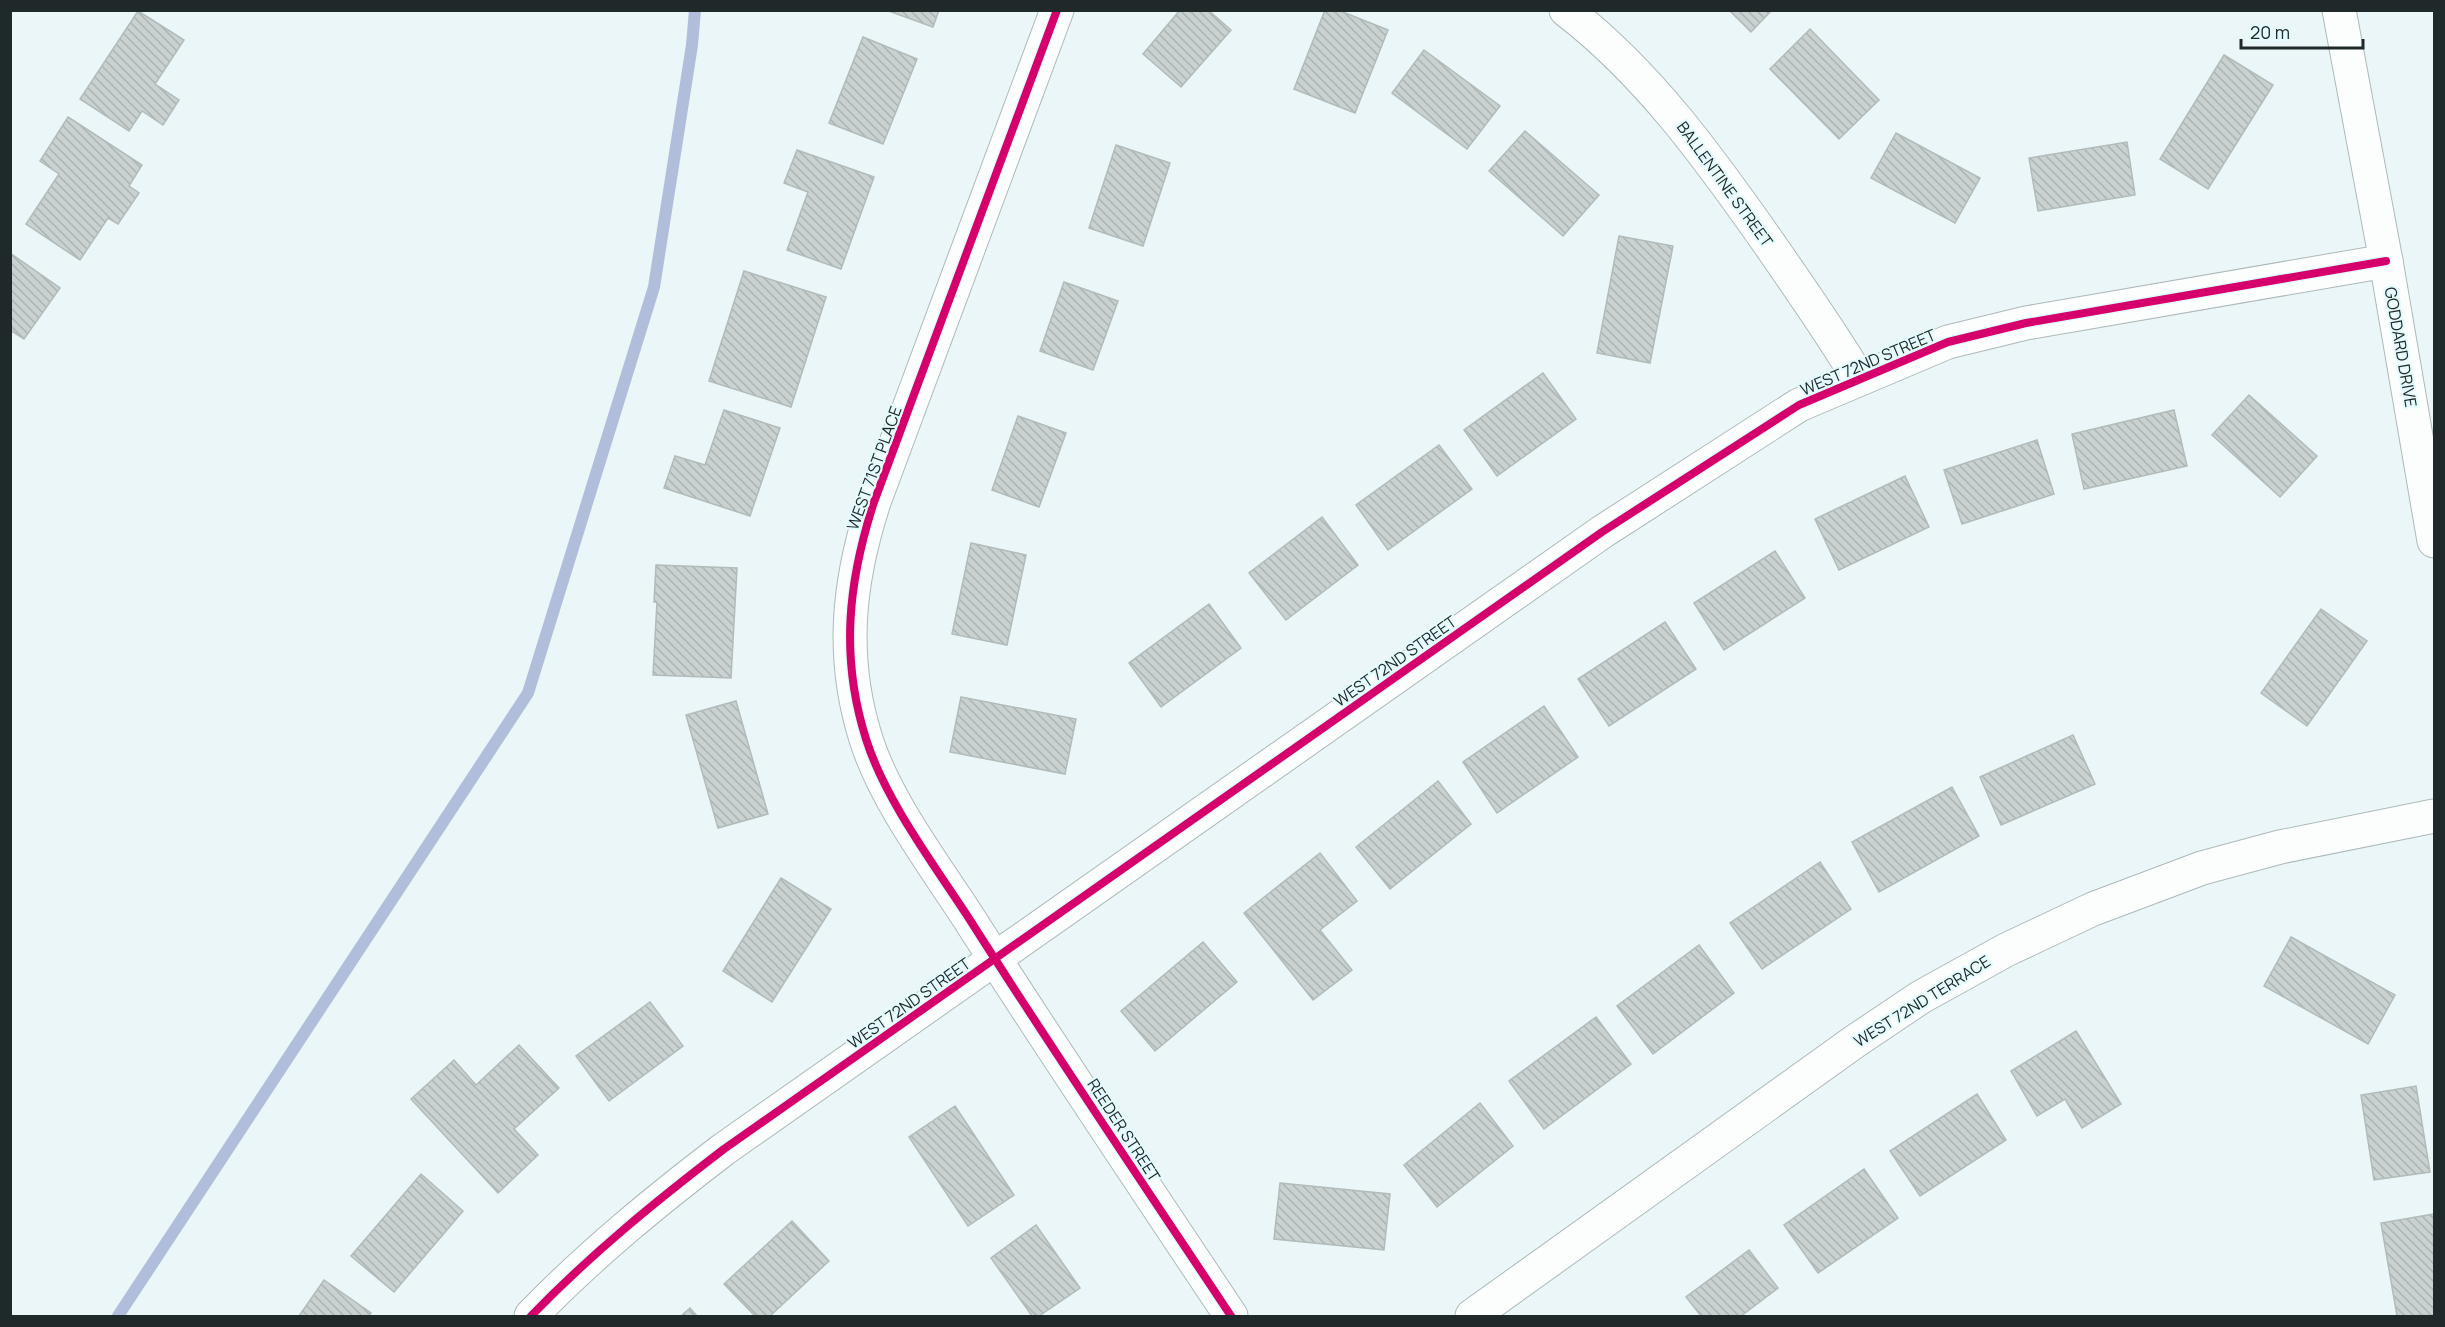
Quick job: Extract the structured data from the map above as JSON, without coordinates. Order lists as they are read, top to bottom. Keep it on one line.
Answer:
{"streets":{"street":["BALLENTINE STREET","GODDARD DRIVE","WEST 72ND STREET","WEST 71ST PLACE","WEST 72ND TERRACE","REEDER STREET"]},"crossings":[["BALLENTINE STREET","WEST 72ND STREET"],["GODDARD DRIVE","WEST 72ND STREET"],["WEST 72ND STREET","WEST 71ST PLACE"],["WEST 72ND STREET","REEDER STREET"],["WEST 71ST PLACE","REEDER STREET"]],"scale_bar":"20 m"}
